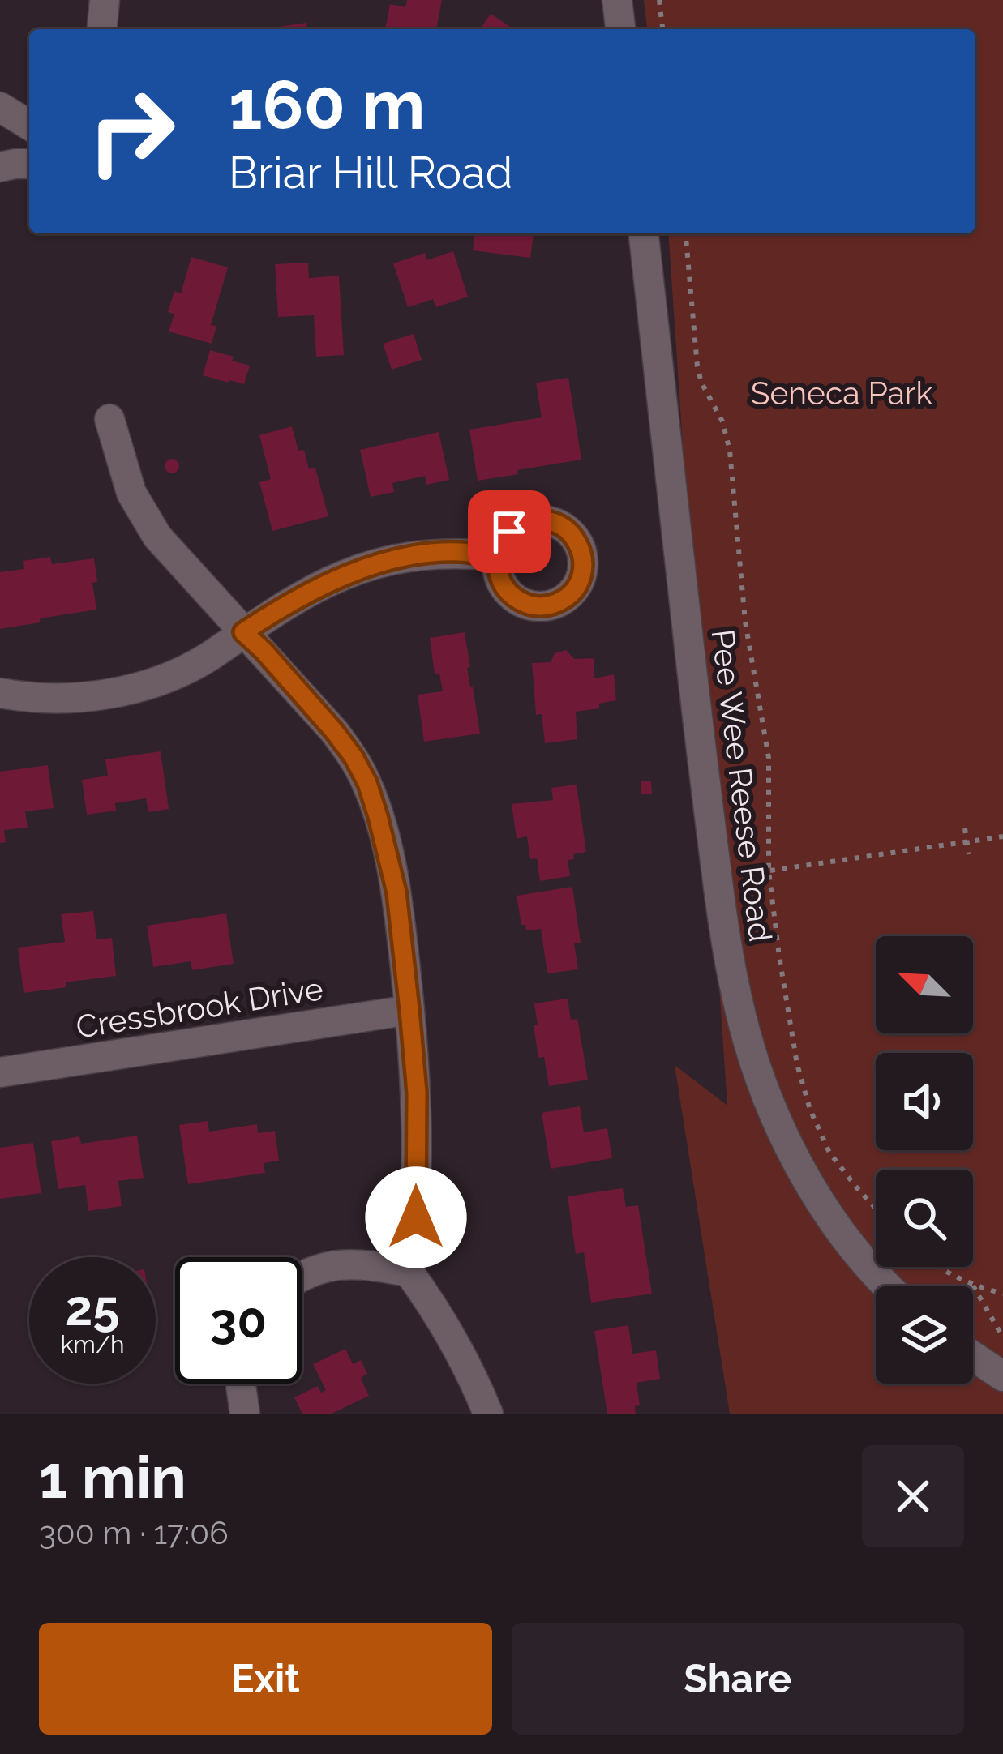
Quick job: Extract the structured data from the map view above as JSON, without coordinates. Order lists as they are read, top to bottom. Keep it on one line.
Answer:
{"streets":{"street":["Pee Wee Reese Road","Cressbrook Drive"]},"parks":["Seneca Park"],"north":"top left","page":{"turn":["160 m","Briar Hill Road"],"speed":"25 km/h","limit":"30","heading":["1 min","300 m · 17:06"],"buttons":["Exit","Share"]}}
